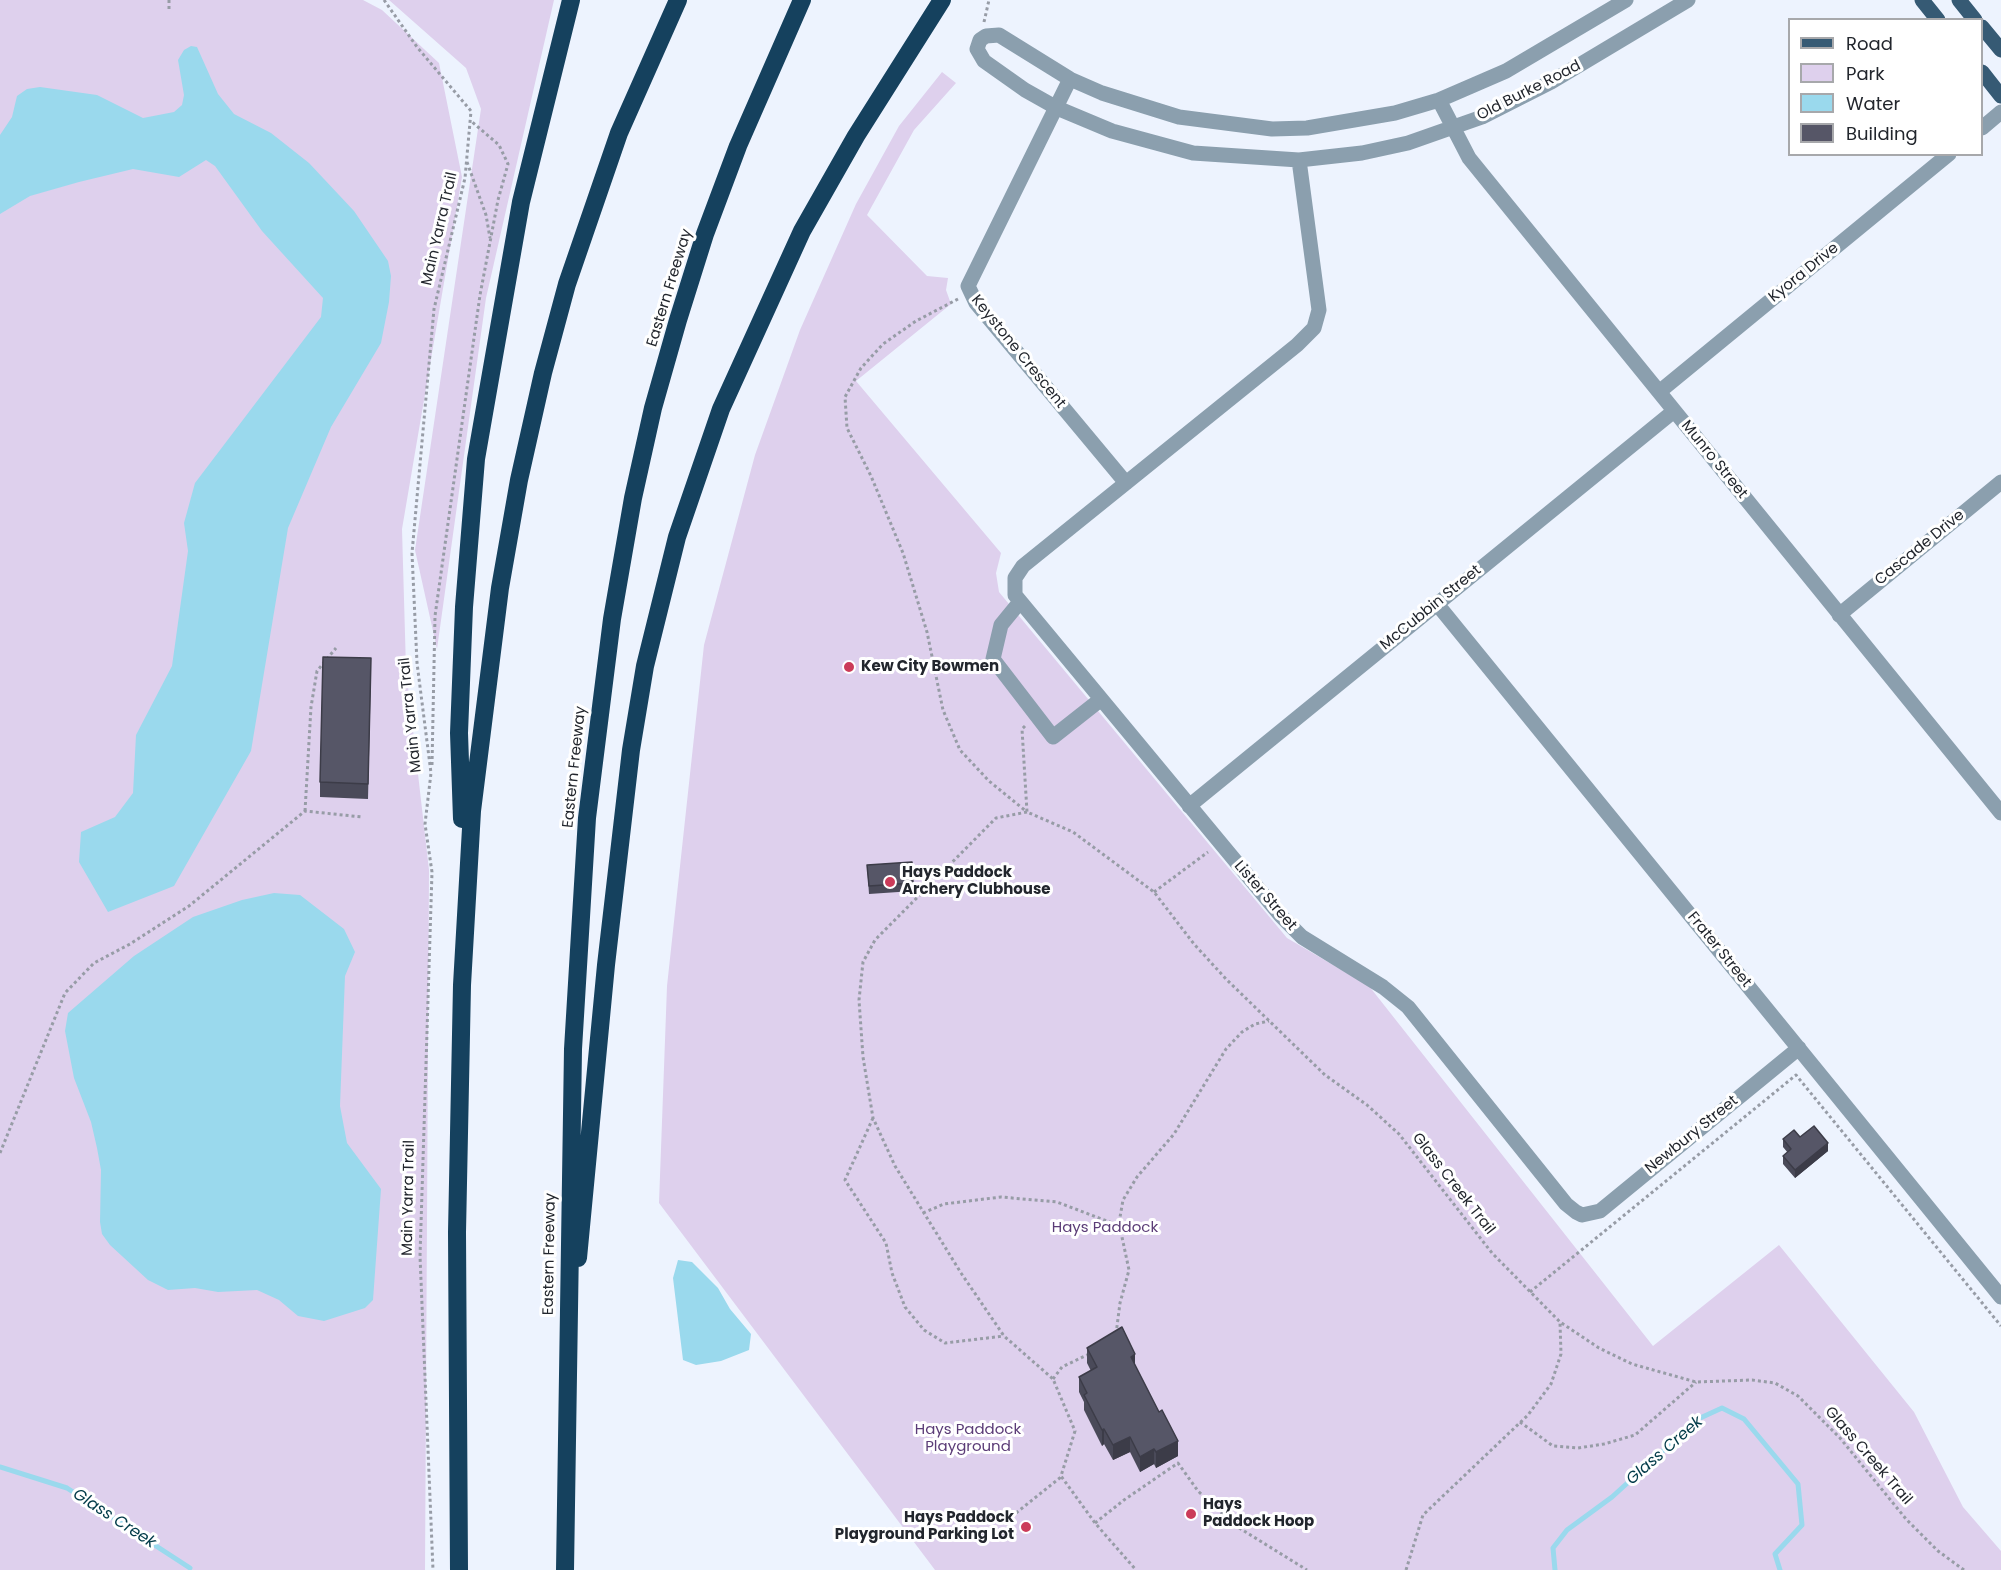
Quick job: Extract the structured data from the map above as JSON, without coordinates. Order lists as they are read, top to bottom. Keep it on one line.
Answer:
{"streets":{"highway":["Eastern Freeway"],"street":["Old Burke Road","Kyora Drive","Keystone Crescent","Munro Street","Cascade Drive","McCubbin Street","Lister Street","Frater Street","Newbury Street"],"path":["Main Yarra Trail","Glass Creek Trail"]},"crossings":[["Old Burke Road","Keystone Crescent"],["Old Burke Road","Munro Street"],["Kyora Drive","Munro Street"],["Keystone Crescent","Glass Creek Trail"],["Munro Street","Cascade Drive"],["Munro Street","McCubbin Street"],["McCubbin Street","Lister Street"],["McCubbin Street","Frater Street"],["Lister Street","Newbury Street"],["Frater Street","Newbury Street"]],"water":["Glass Creek"],"parks":["Hays Paddock","Hays Paddock Playground"],"places":["Kew City Bowmen","Hays Paddock Archery Clubhouse","Hays Paddock Hoop","Hays Paddock Playground Parking Lot"],"legend":["Road","Park","Water","Building"]}
